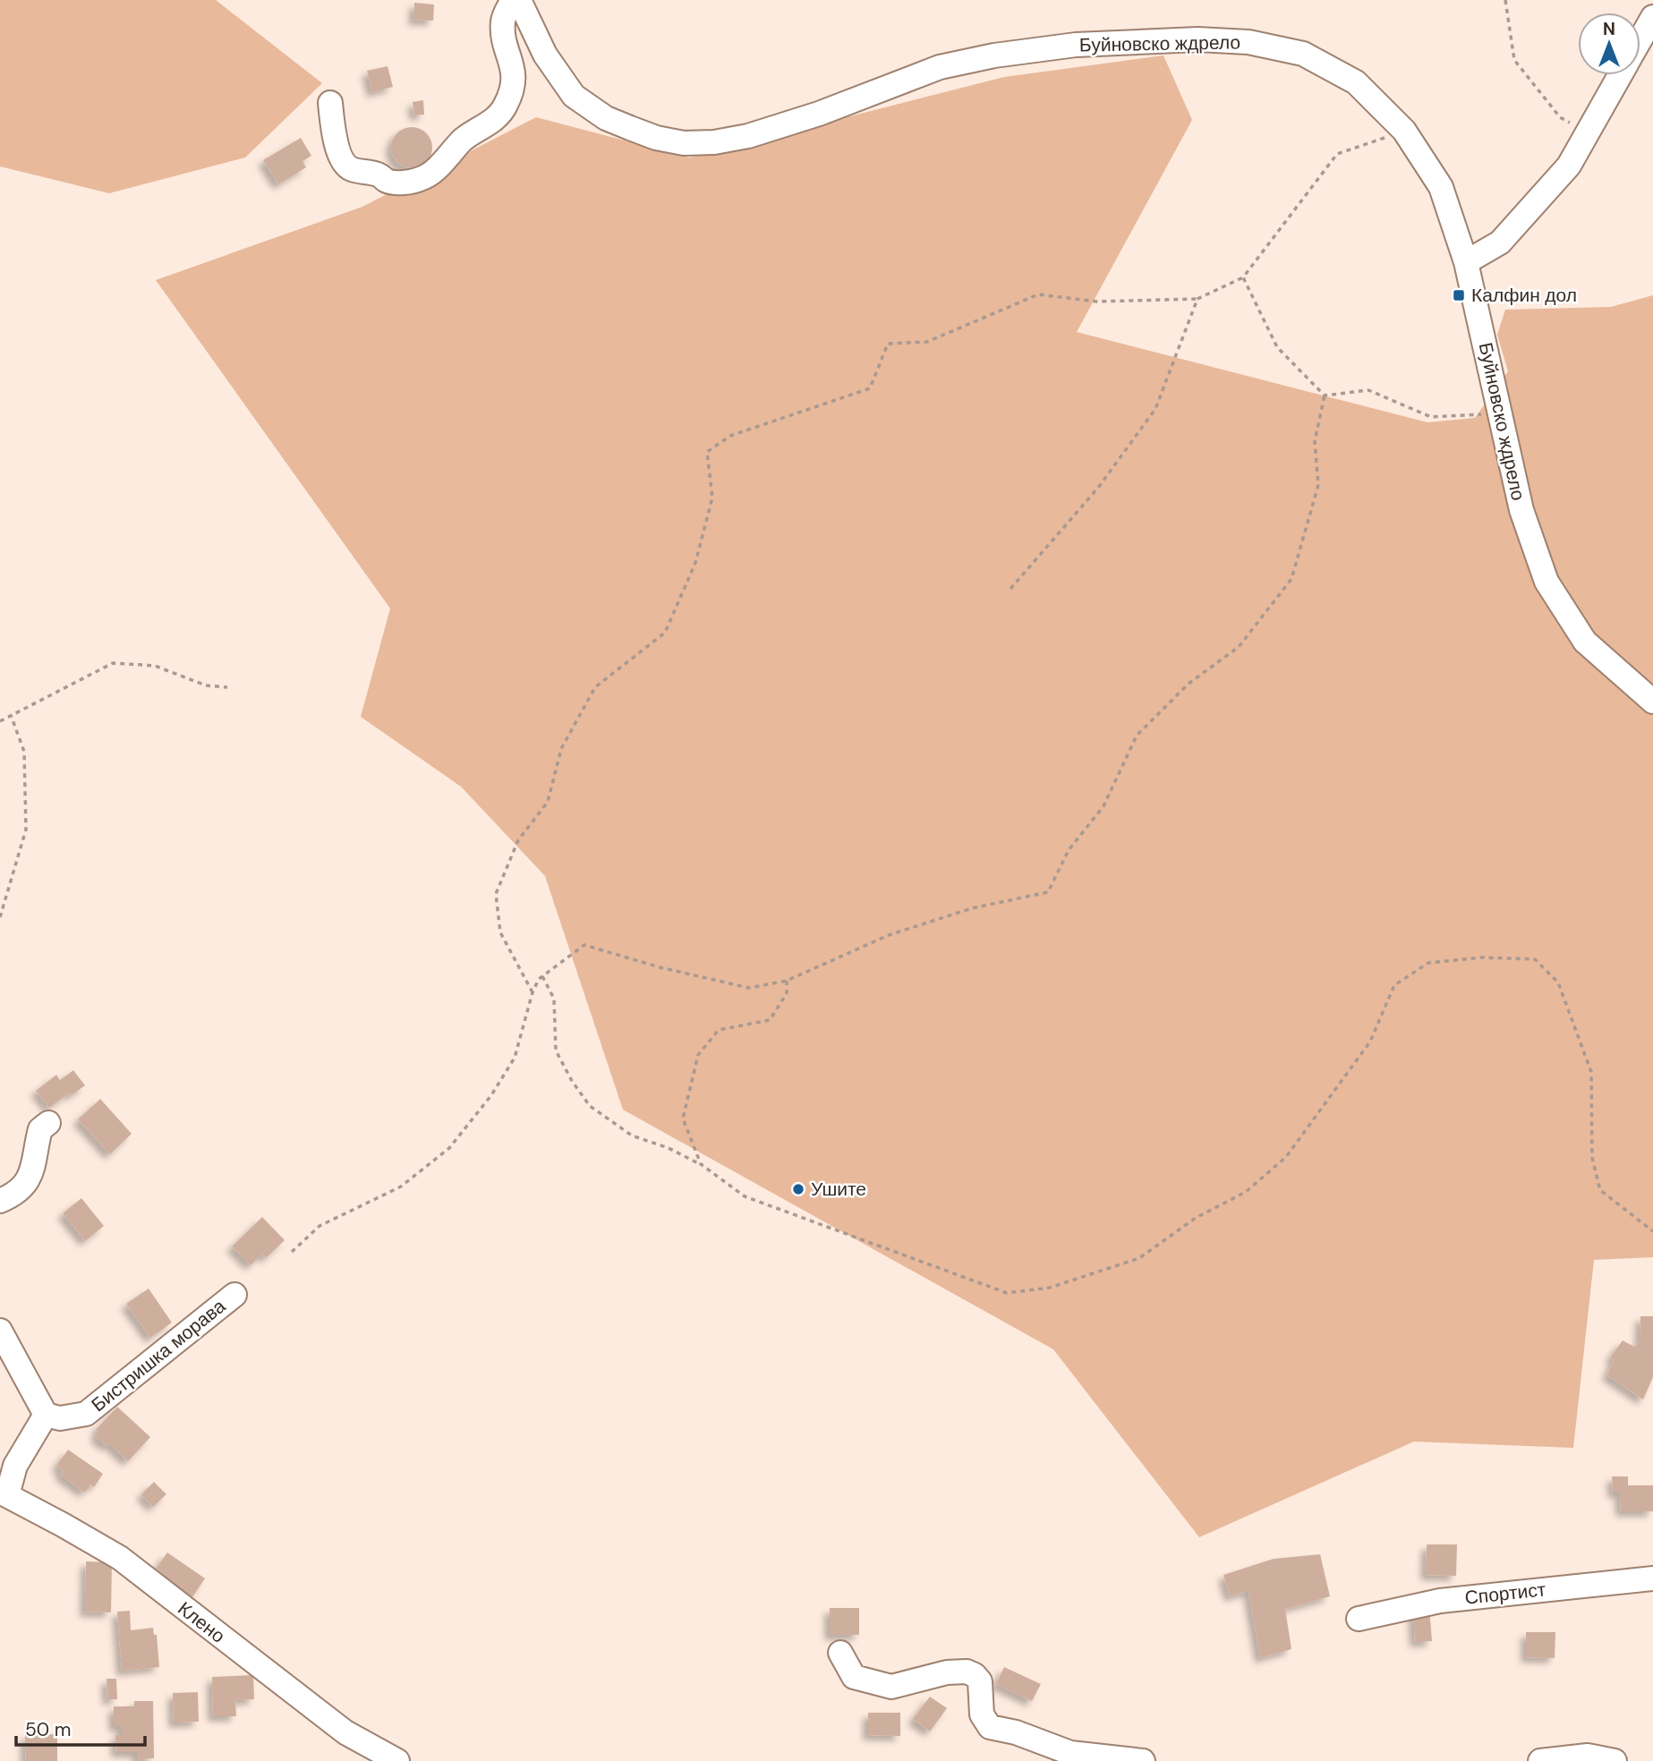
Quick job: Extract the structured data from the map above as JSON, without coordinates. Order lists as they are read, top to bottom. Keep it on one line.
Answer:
{"streets":{"street":["Буйновско ждрело","Бистришка морава","Спортист","Клено"]},"places":{"transit":["Калфин дол"],"other":["Ушите"]},"scale_bar":"50 m","north":"top"}
